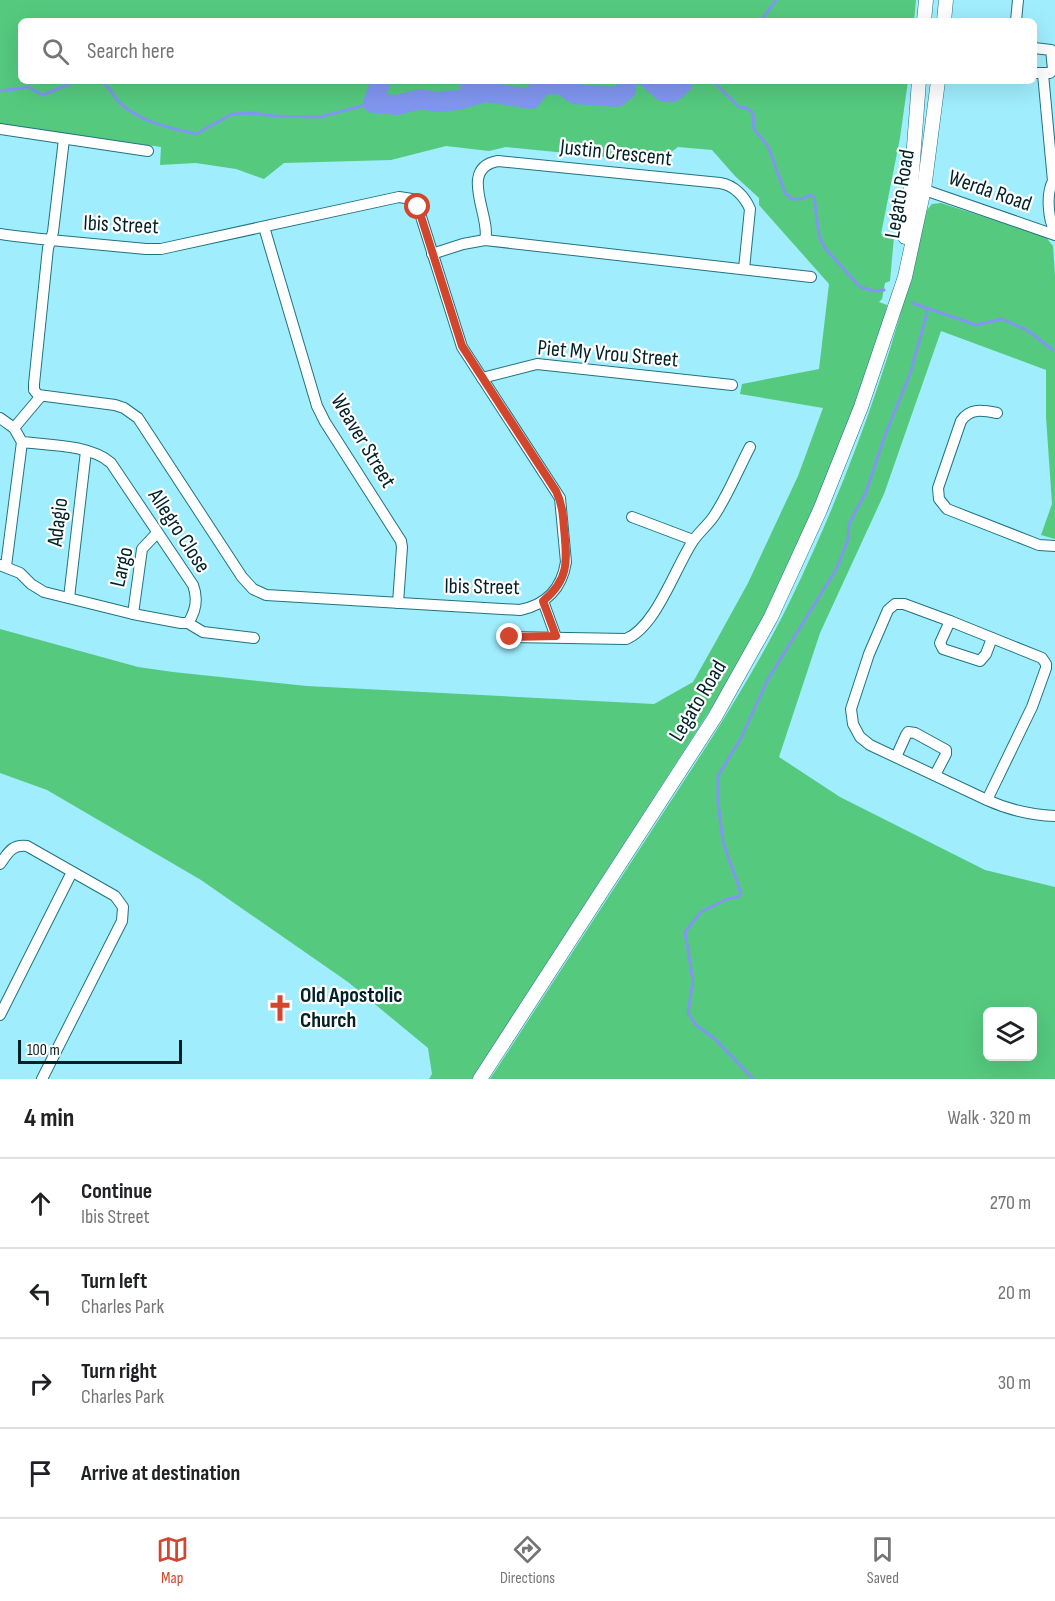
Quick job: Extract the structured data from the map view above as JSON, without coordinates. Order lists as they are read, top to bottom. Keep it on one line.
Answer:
{"streets":{"street":["Justin Crescent","Werda Road","Legato Road","Ibis Street","Piet My Vrou Street","Weaver Street","Adagio","Allegro Close","Largo"]},"crossings":[["Werda Road","Legato Road"],["Ibis Street","Piet My Vrou Street"],["Ibis Street","Weaver Street"],["Adagio","Allegro Close"],["Allegro Close","Largo"]],"places":{"church":["Old Apostolic Church"]},"scale_bar":"100 m","page":{"search":"Search here","scale":"100 m","heading":["4 min","Walk · 320 m"],"list":[["Continue","Ibis Street","270 m"],["Turn left","Charles Park","20 m"],["Turn right","Charles Park","30 m"],"Arrive at destination"],"nav":["Map","Directions","Saved"]}}
